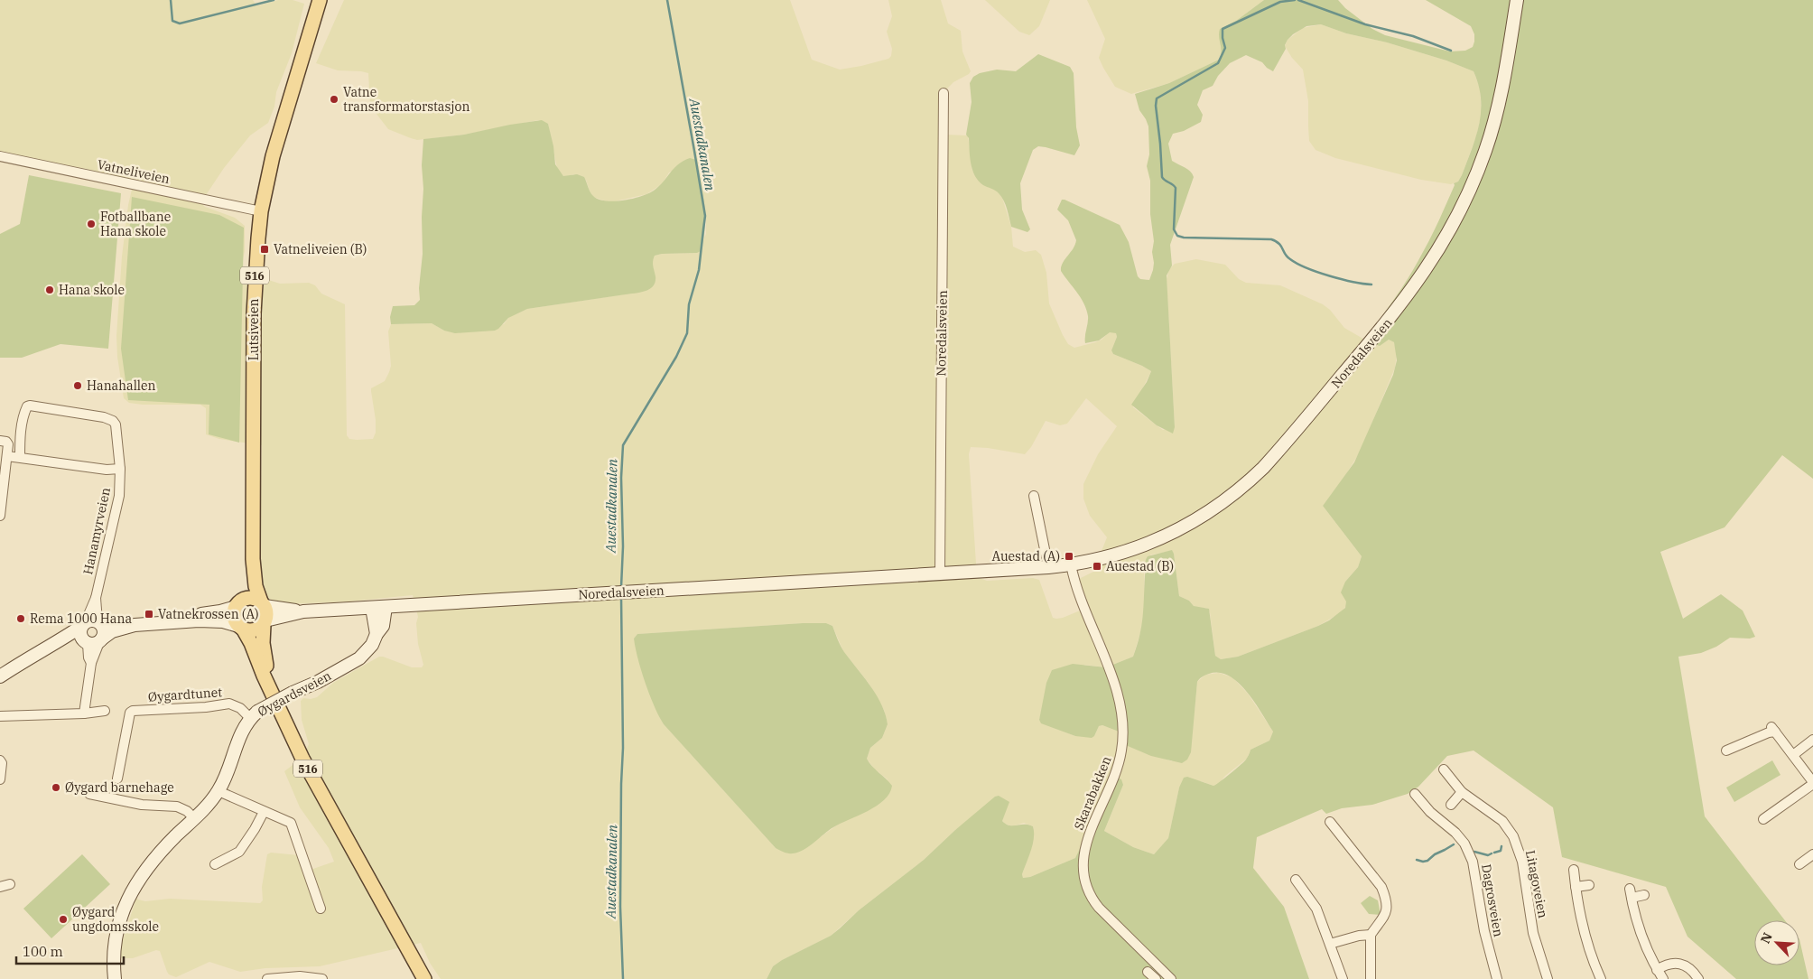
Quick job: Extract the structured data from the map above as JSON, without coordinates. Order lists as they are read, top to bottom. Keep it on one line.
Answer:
{"streets":{"main road":["516","Lutsiveien","Noredalsveien","Øygardsveien"],"street":["Vatneliveien","Hanamyrveien","Øygardtunet","Skarabakken","Litagoveien","Dagrosveien"]},"crossings":[["Vatneliveien","Lutsiveien"],["516","Lutsiveien"],["516","Noredalsveien"],["Lutsiveien","Noredalsveien"],["Noredalsveien","Øygardsveien"],["Noredalsveien","Skarabakken"],["Øygardsveien","Øygardtunet"]],"water":["Auestadkanalen"],"places":{"other":["Vatne transformatorstasjon","Fotballbane Hana skole","Hana skole","Hanahallen","Rema 1000 Hana","Øygard barnehage","Øygard ungdomsskole"],"transit":["Vatneliveien (B)","Auestad (A)","Auestad (B)","Vatnekrossen (A)"]},"scale_bar":"100 m","north":"top left"}
